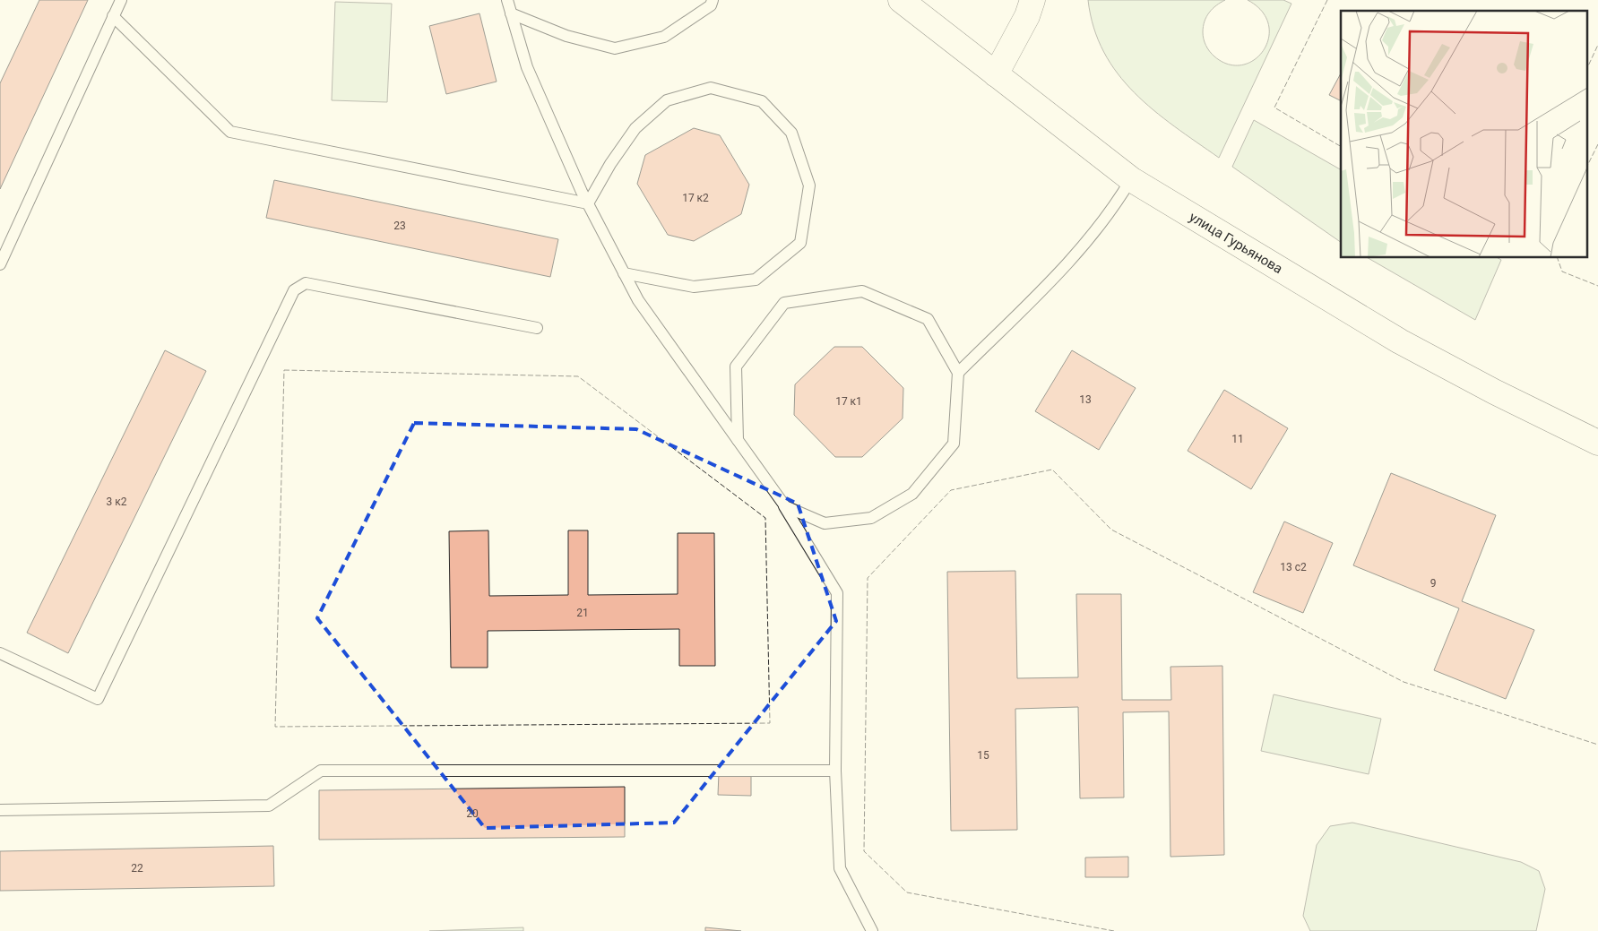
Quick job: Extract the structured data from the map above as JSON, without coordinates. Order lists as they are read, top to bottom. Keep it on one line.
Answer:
{"streets":{"main road":["улица Гурьянова"]},"house_numbers":["17 к2","23","13","17 к1","11","3 к2","13 с2","9","21","15","20","22"]}
